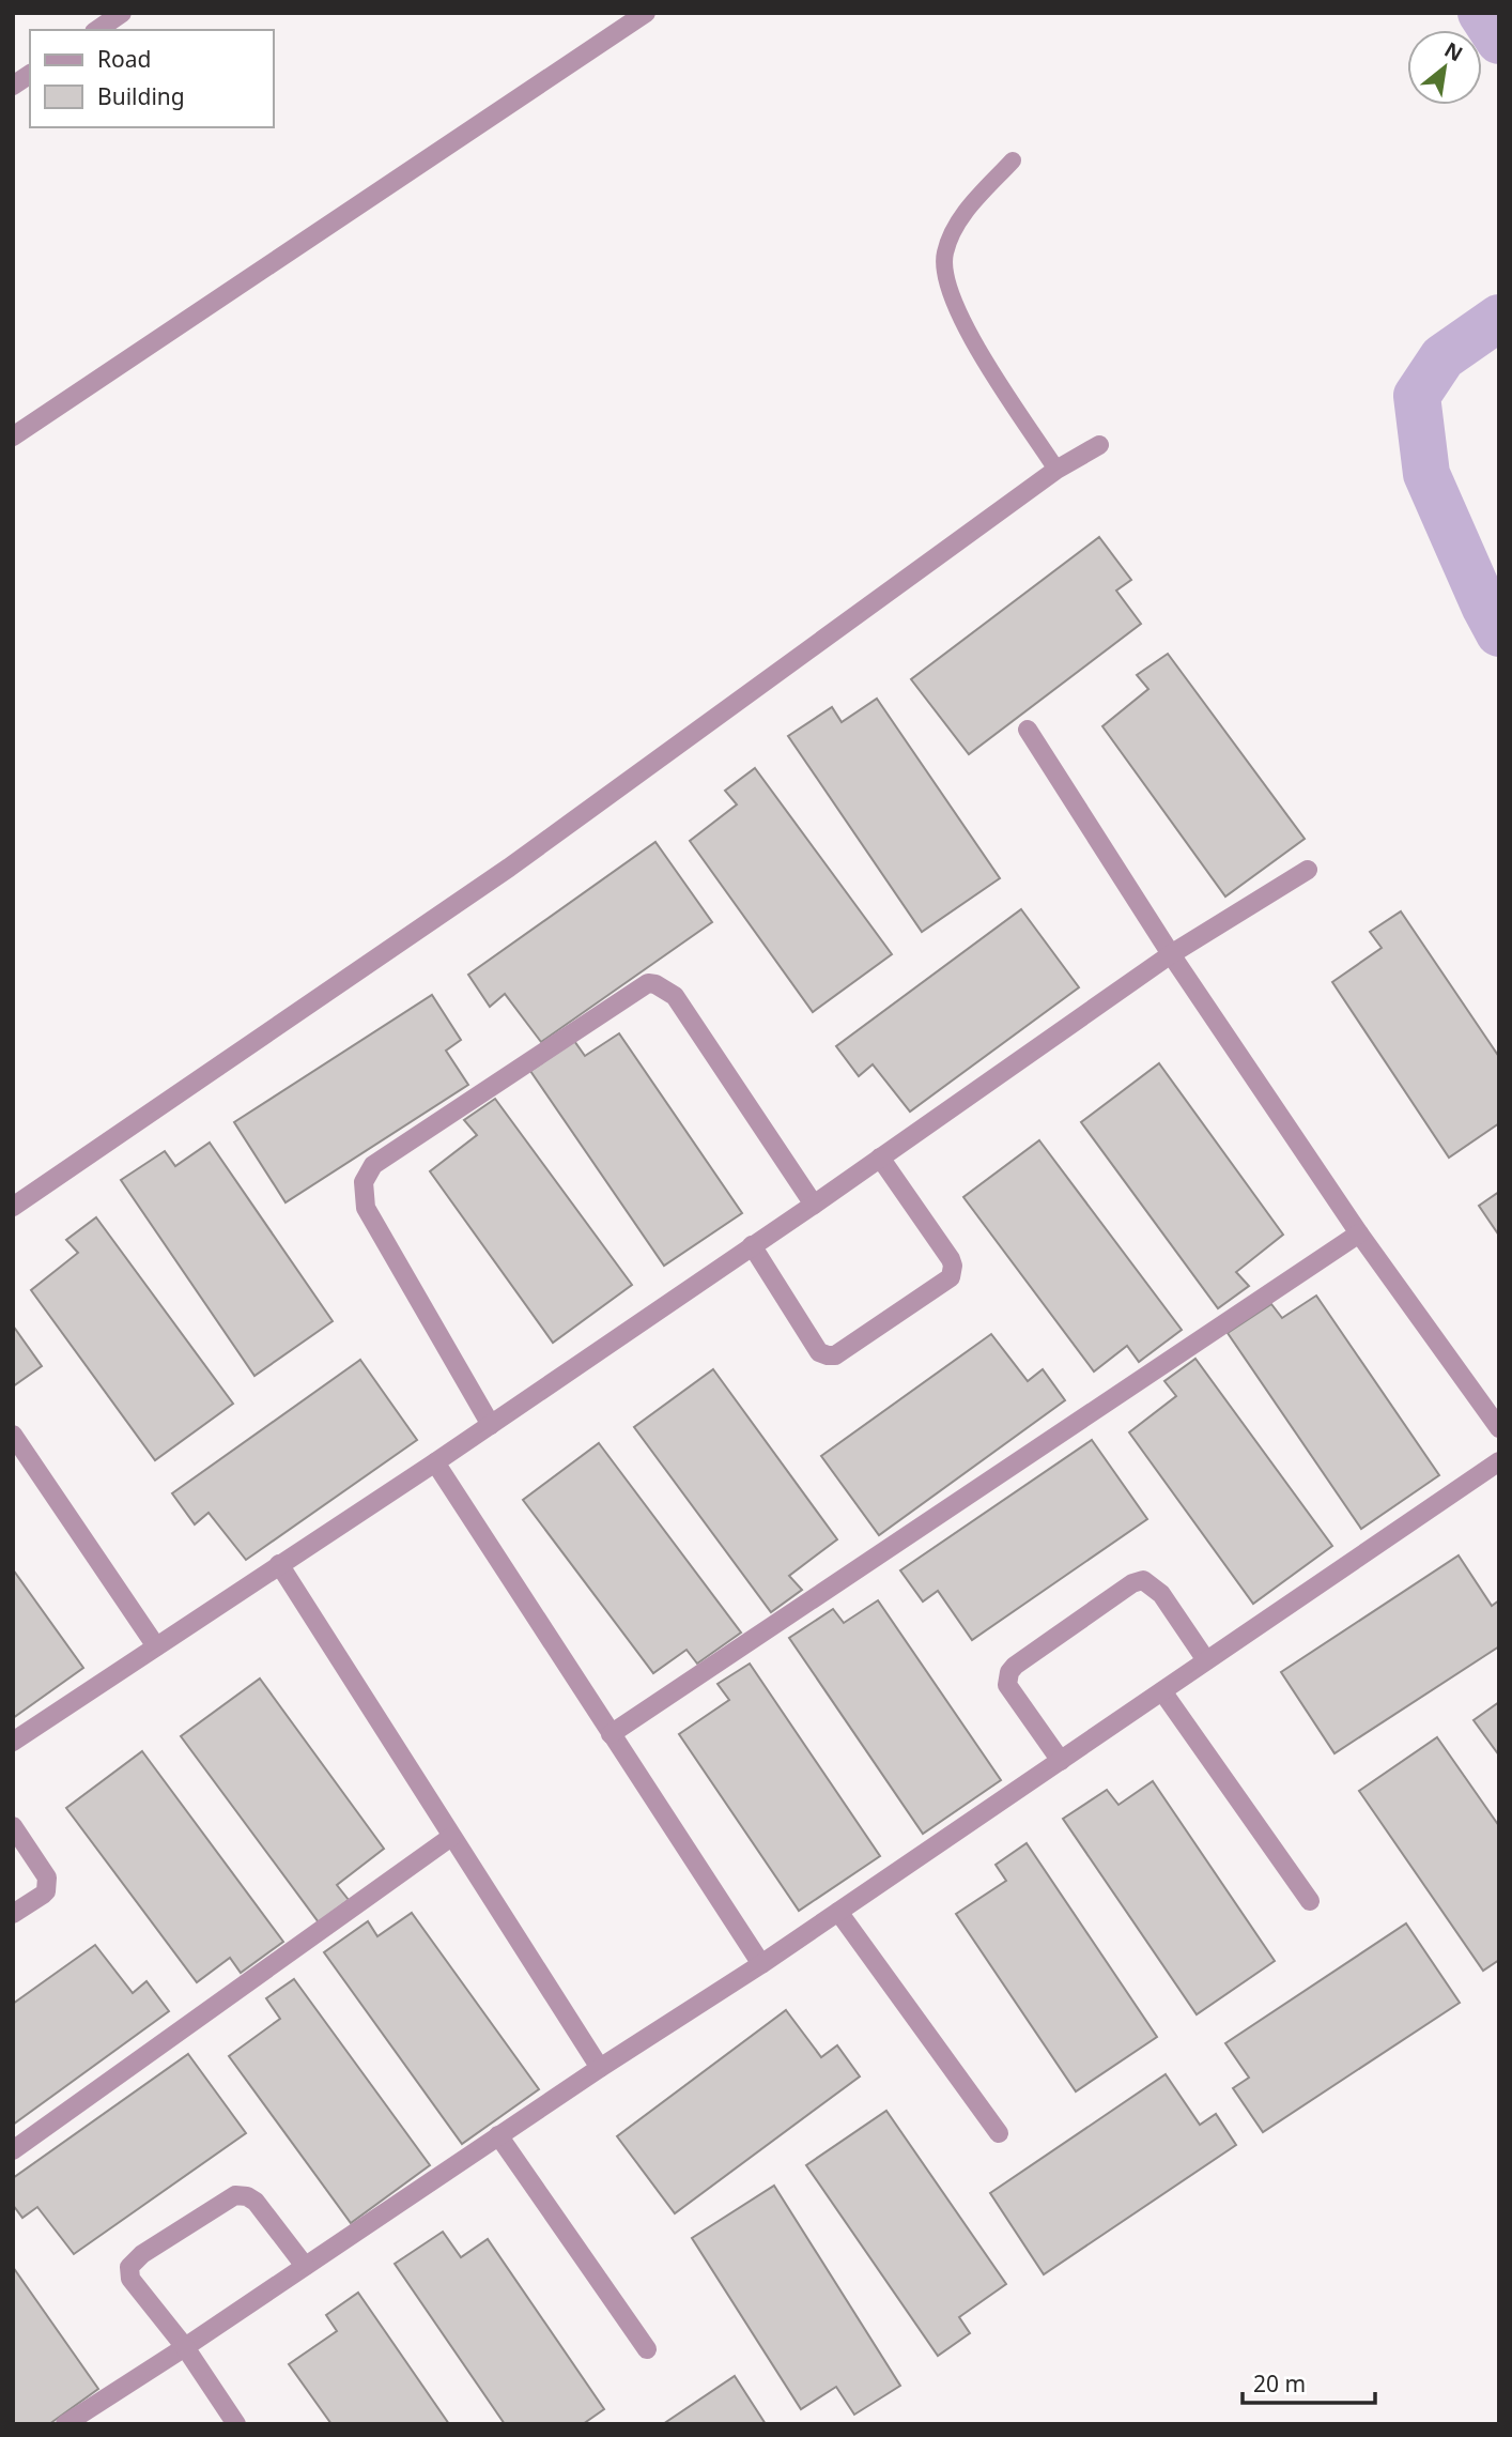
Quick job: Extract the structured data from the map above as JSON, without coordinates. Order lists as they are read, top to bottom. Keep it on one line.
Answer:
{"legend":["Road","Building"],"scale_bar":"20 m","north":"top right"}
